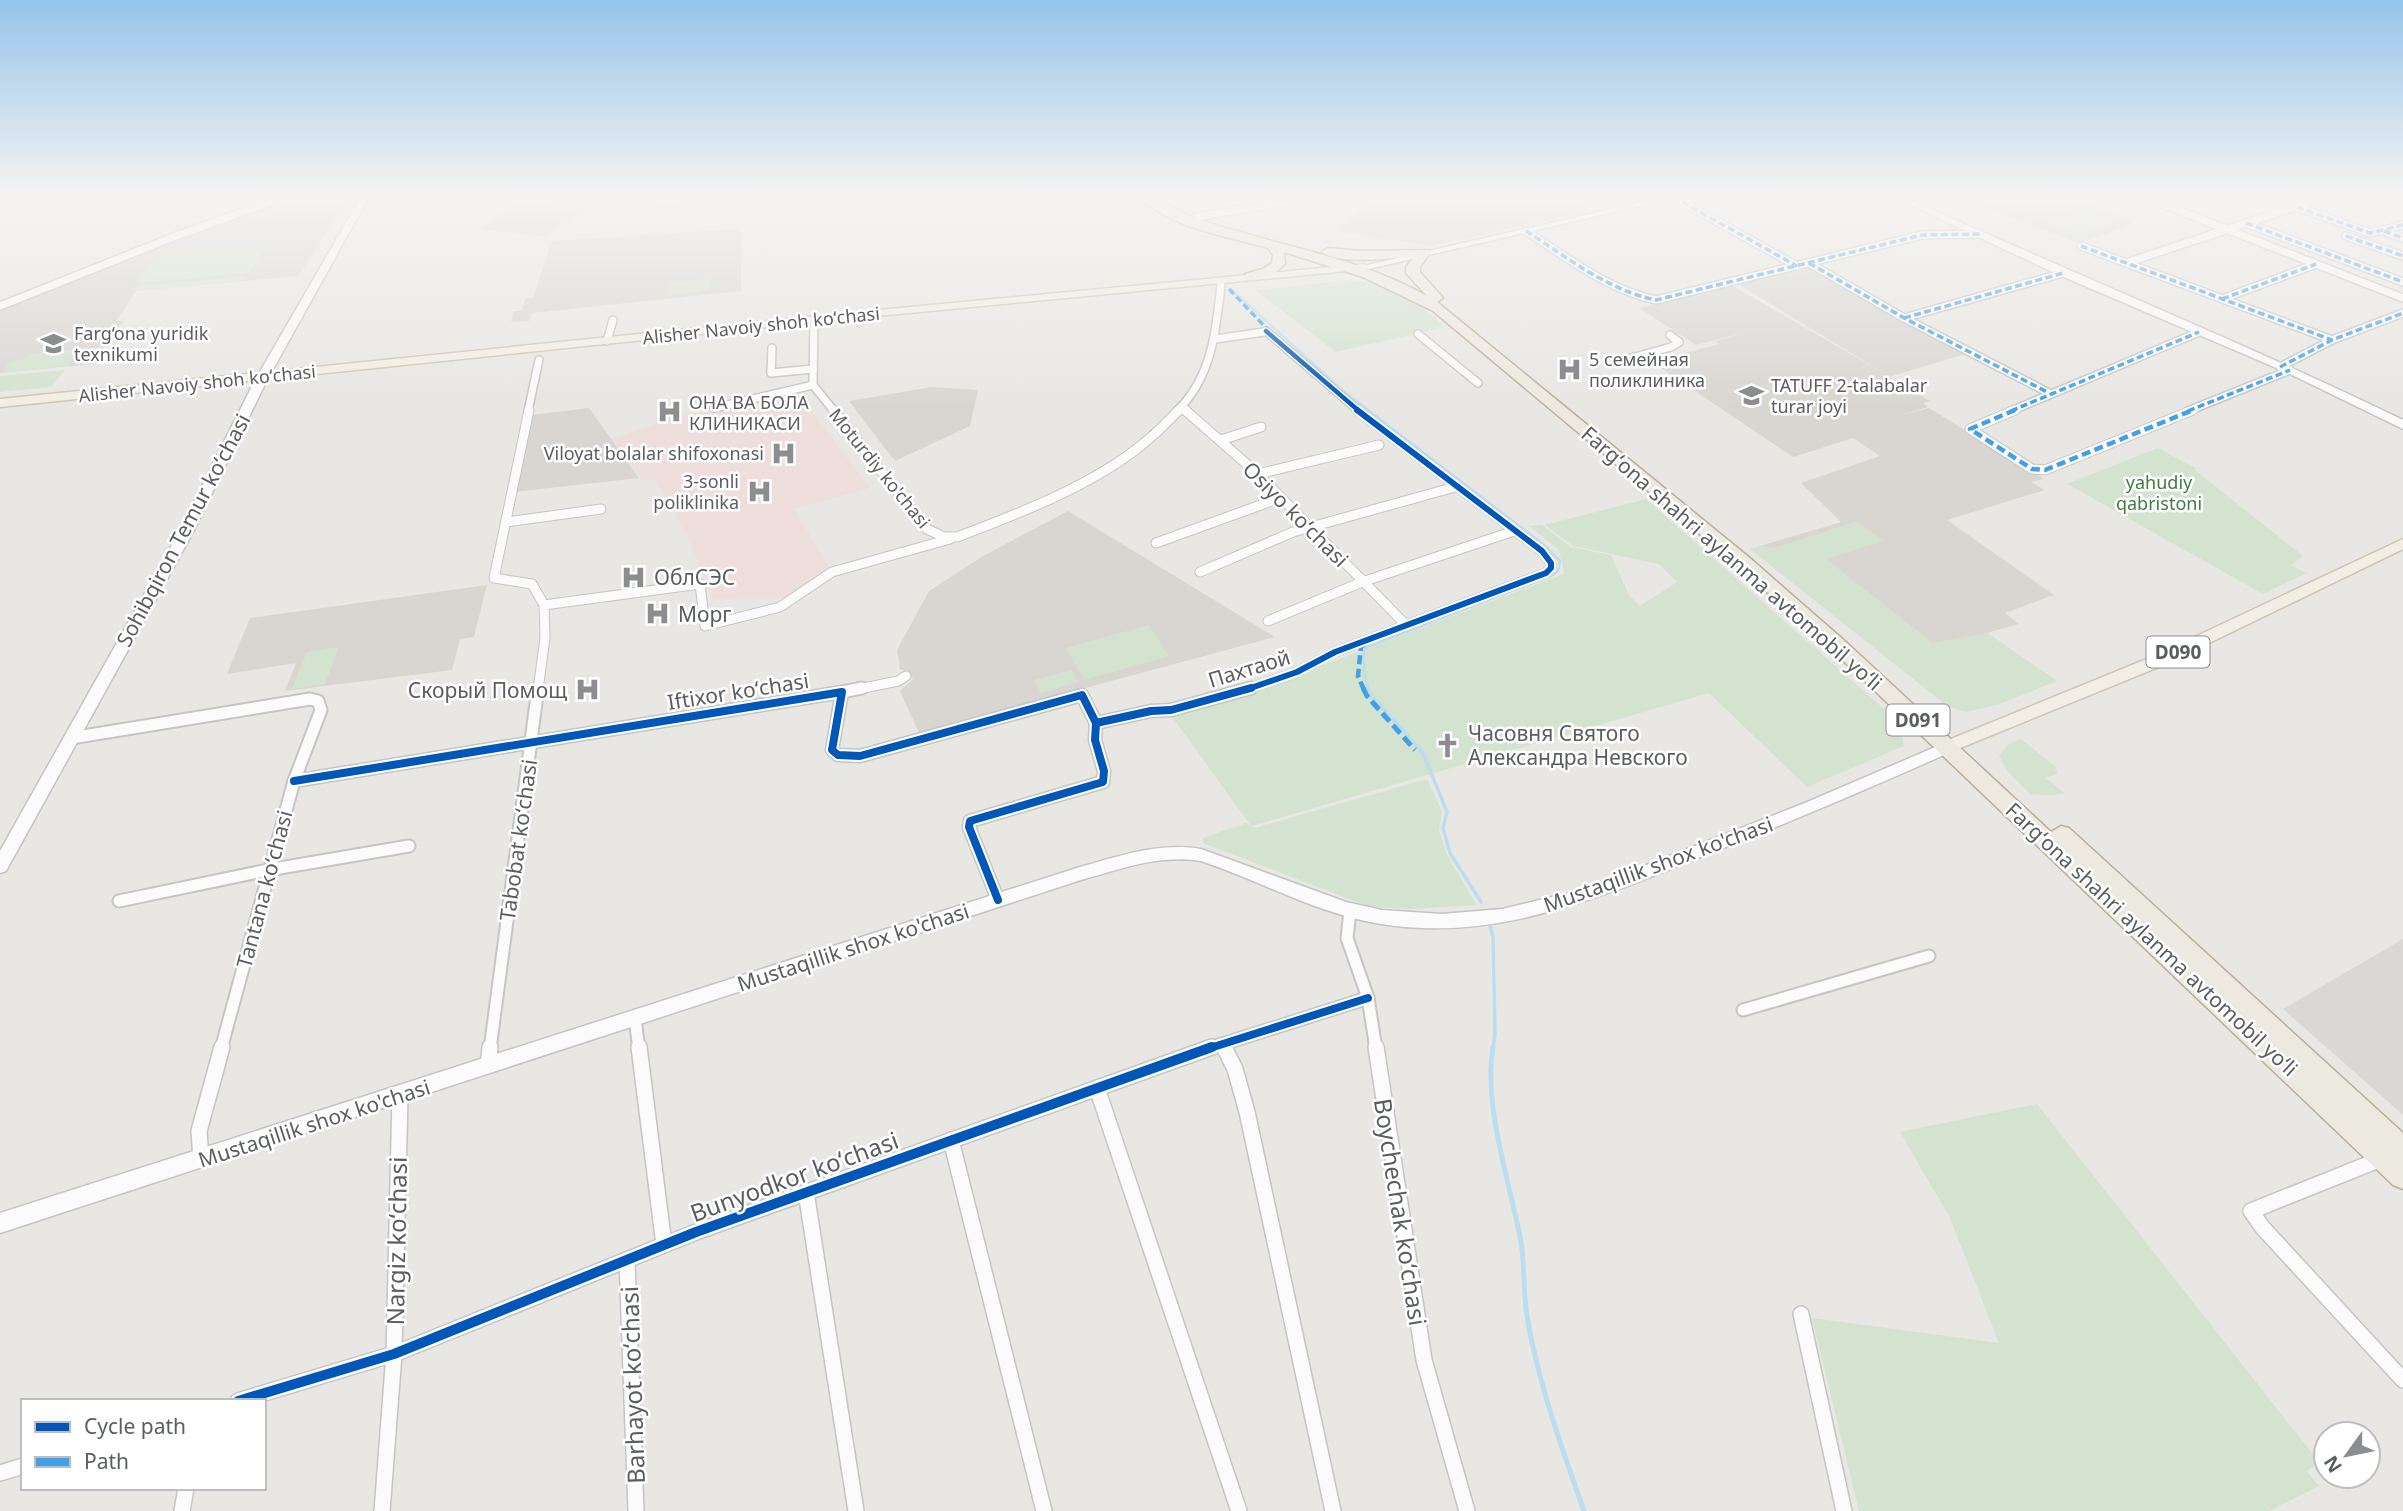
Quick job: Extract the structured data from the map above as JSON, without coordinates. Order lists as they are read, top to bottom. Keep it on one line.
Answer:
{"streets":{"highway":["Fargʻona shahri aylanma avtomobil yoʻli","D091"],"main road":["Alisher Navoiy shoh koʻchasi","Sohibqiron Temur koʻchasi","D090","Mustaqillik shox ko'chasi"],"street":["Moturdiy ko'chasi","Osiyo koʻchasi","Пахтаой","Iftixor koʻchasi","Tabobat koʻchasi","Tantana koʻchasi","Bunyodkor koʻchasi","Boychechak koʻchasi","Nargiz koʻchasi","Barhayot koʻchasi"]},"crossings":[["Alisher Navoiy shoh koʻchasi","Sohibqiron Temur koʻchasi"],["Alisher Navoiy shoh koʻchasi","Fargʻona shahri aylanma avtomobil yoʻli"],["Moturdiy ko'chasi","Osiyo koʻchasi"],["Osiyo koʻchasi","Пахтаой"],["Sohibqiron Temur koʻchasi","Tantana koʻchasi"],["Fargʻona shahri aylanma avtomobil yoʻli","Mustaqillik shox ko'chasi"],["Пахтаой","Iftixor koʻchasi"],["Iftixor koʻchasi","Tabobat koʻchasi"],["Iftixor koʻchasi","Tantana koʻchasi"],["Tabobat koʻchasi","Mustaqillik shox ko'chasi"],["Mustaqillik shox ko'chasi","Tantana koʻchasi"],["Mustaqillik shox ko'chasi","Boychechak koʻchasi"],["Mustaqillik shox ko'chasi","Nargiz koʻchasi"],["Bunyodkor koʻchasi","Boychechak koʻchasi"],["Bunyodkor koʻchasi","Nargiz koʻchasi"],["Bunyodkor koʻchasi","Barhayot koʻchasi"]],"parks":["yahudiy qabristoni"],"places":{"school or university":["Farg‘ona yuridik texnikumi","TATUFF 2-talabalar turar joyi"],"hospital":["5 семейная поликлиника","ОНА ВА БОЛА КЛИНИКАСИ","Viloyat bolalar shifoxonasi","3-sonli poliklinika","ОблСЭС","Морг","Скорый Помощ"],"church":["Часовня Святого Александра Невского"]},"legend":["Cycle path","Path"],"north":"bottom left"}
